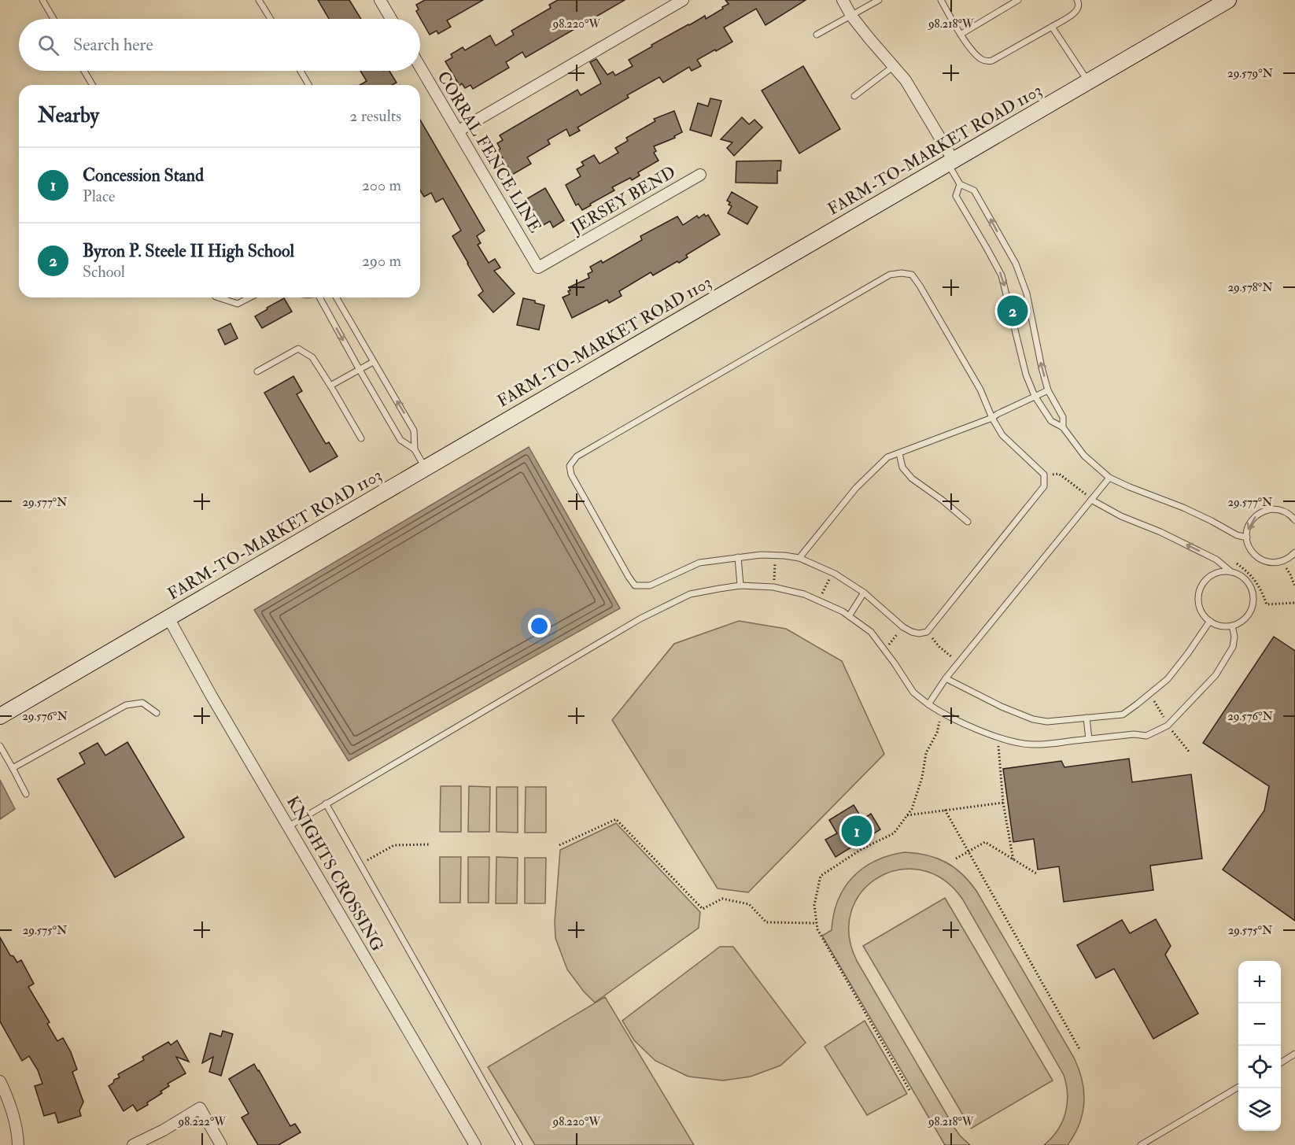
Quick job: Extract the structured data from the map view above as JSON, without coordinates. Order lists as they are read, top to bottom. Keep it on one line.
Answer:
{"streets":{"main road":["FARM-TO-MARKET ROAD 1103"],"street":["CORRAL FENCE LINE","JERSEY BEND","KNIGHTS CROSSING"]},"crossings":[["FARM-TO-MARKET ROAD 1103","KNIGHTS CROSSING"],["CORRAL FENCE LINE","JERSEY BEND"]],"page":{"search":"Search here","heading":["Nearby","2 results"],"list":[{"mark":"1","name":"Concession Stand","note":"Place","value":"200 m"},{"mark":"2","name":"Byron P. Steele II High School","note":"School","value":"290 m"}],"pins":["2","1"],"map_buttons":["+","−"]},"coordinates":["98.220°W","98.218°W","29.579°N","29.578°N","29.577°N","29.576°N","29.575°N","98.222°W"]}
